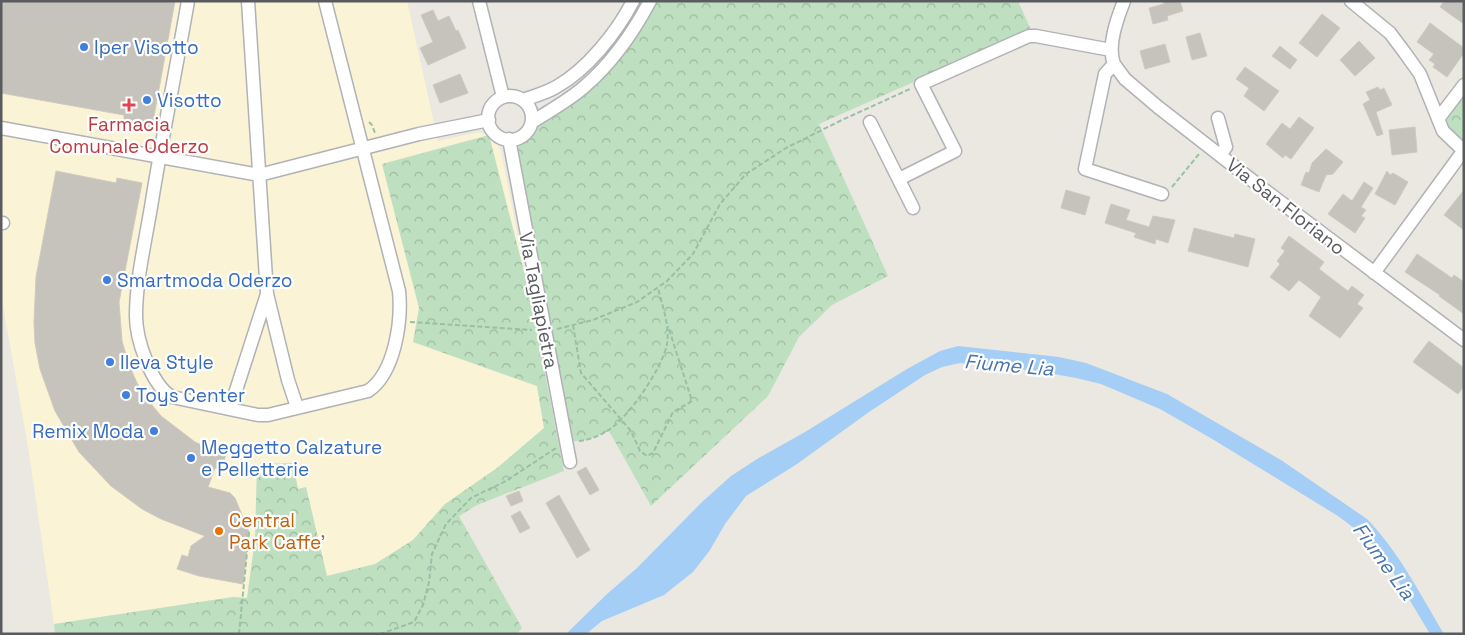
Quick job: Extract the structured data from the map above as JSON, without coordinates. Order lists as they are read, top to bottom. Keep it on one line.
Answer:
{"streets":{"street":["Via San Floriano","Via Tagliapietra"]},"water":["Fiume Lia"],"places":{"other":["Iper Visotto","Visotto","Smartmoda Oderzo","Ileva Style","Toys Center","Remix Moda","Meggetto Calzature e Pelletterie","Central Park Caffe'"],"health":["Farmacia Comunale Oderzo"]}}
